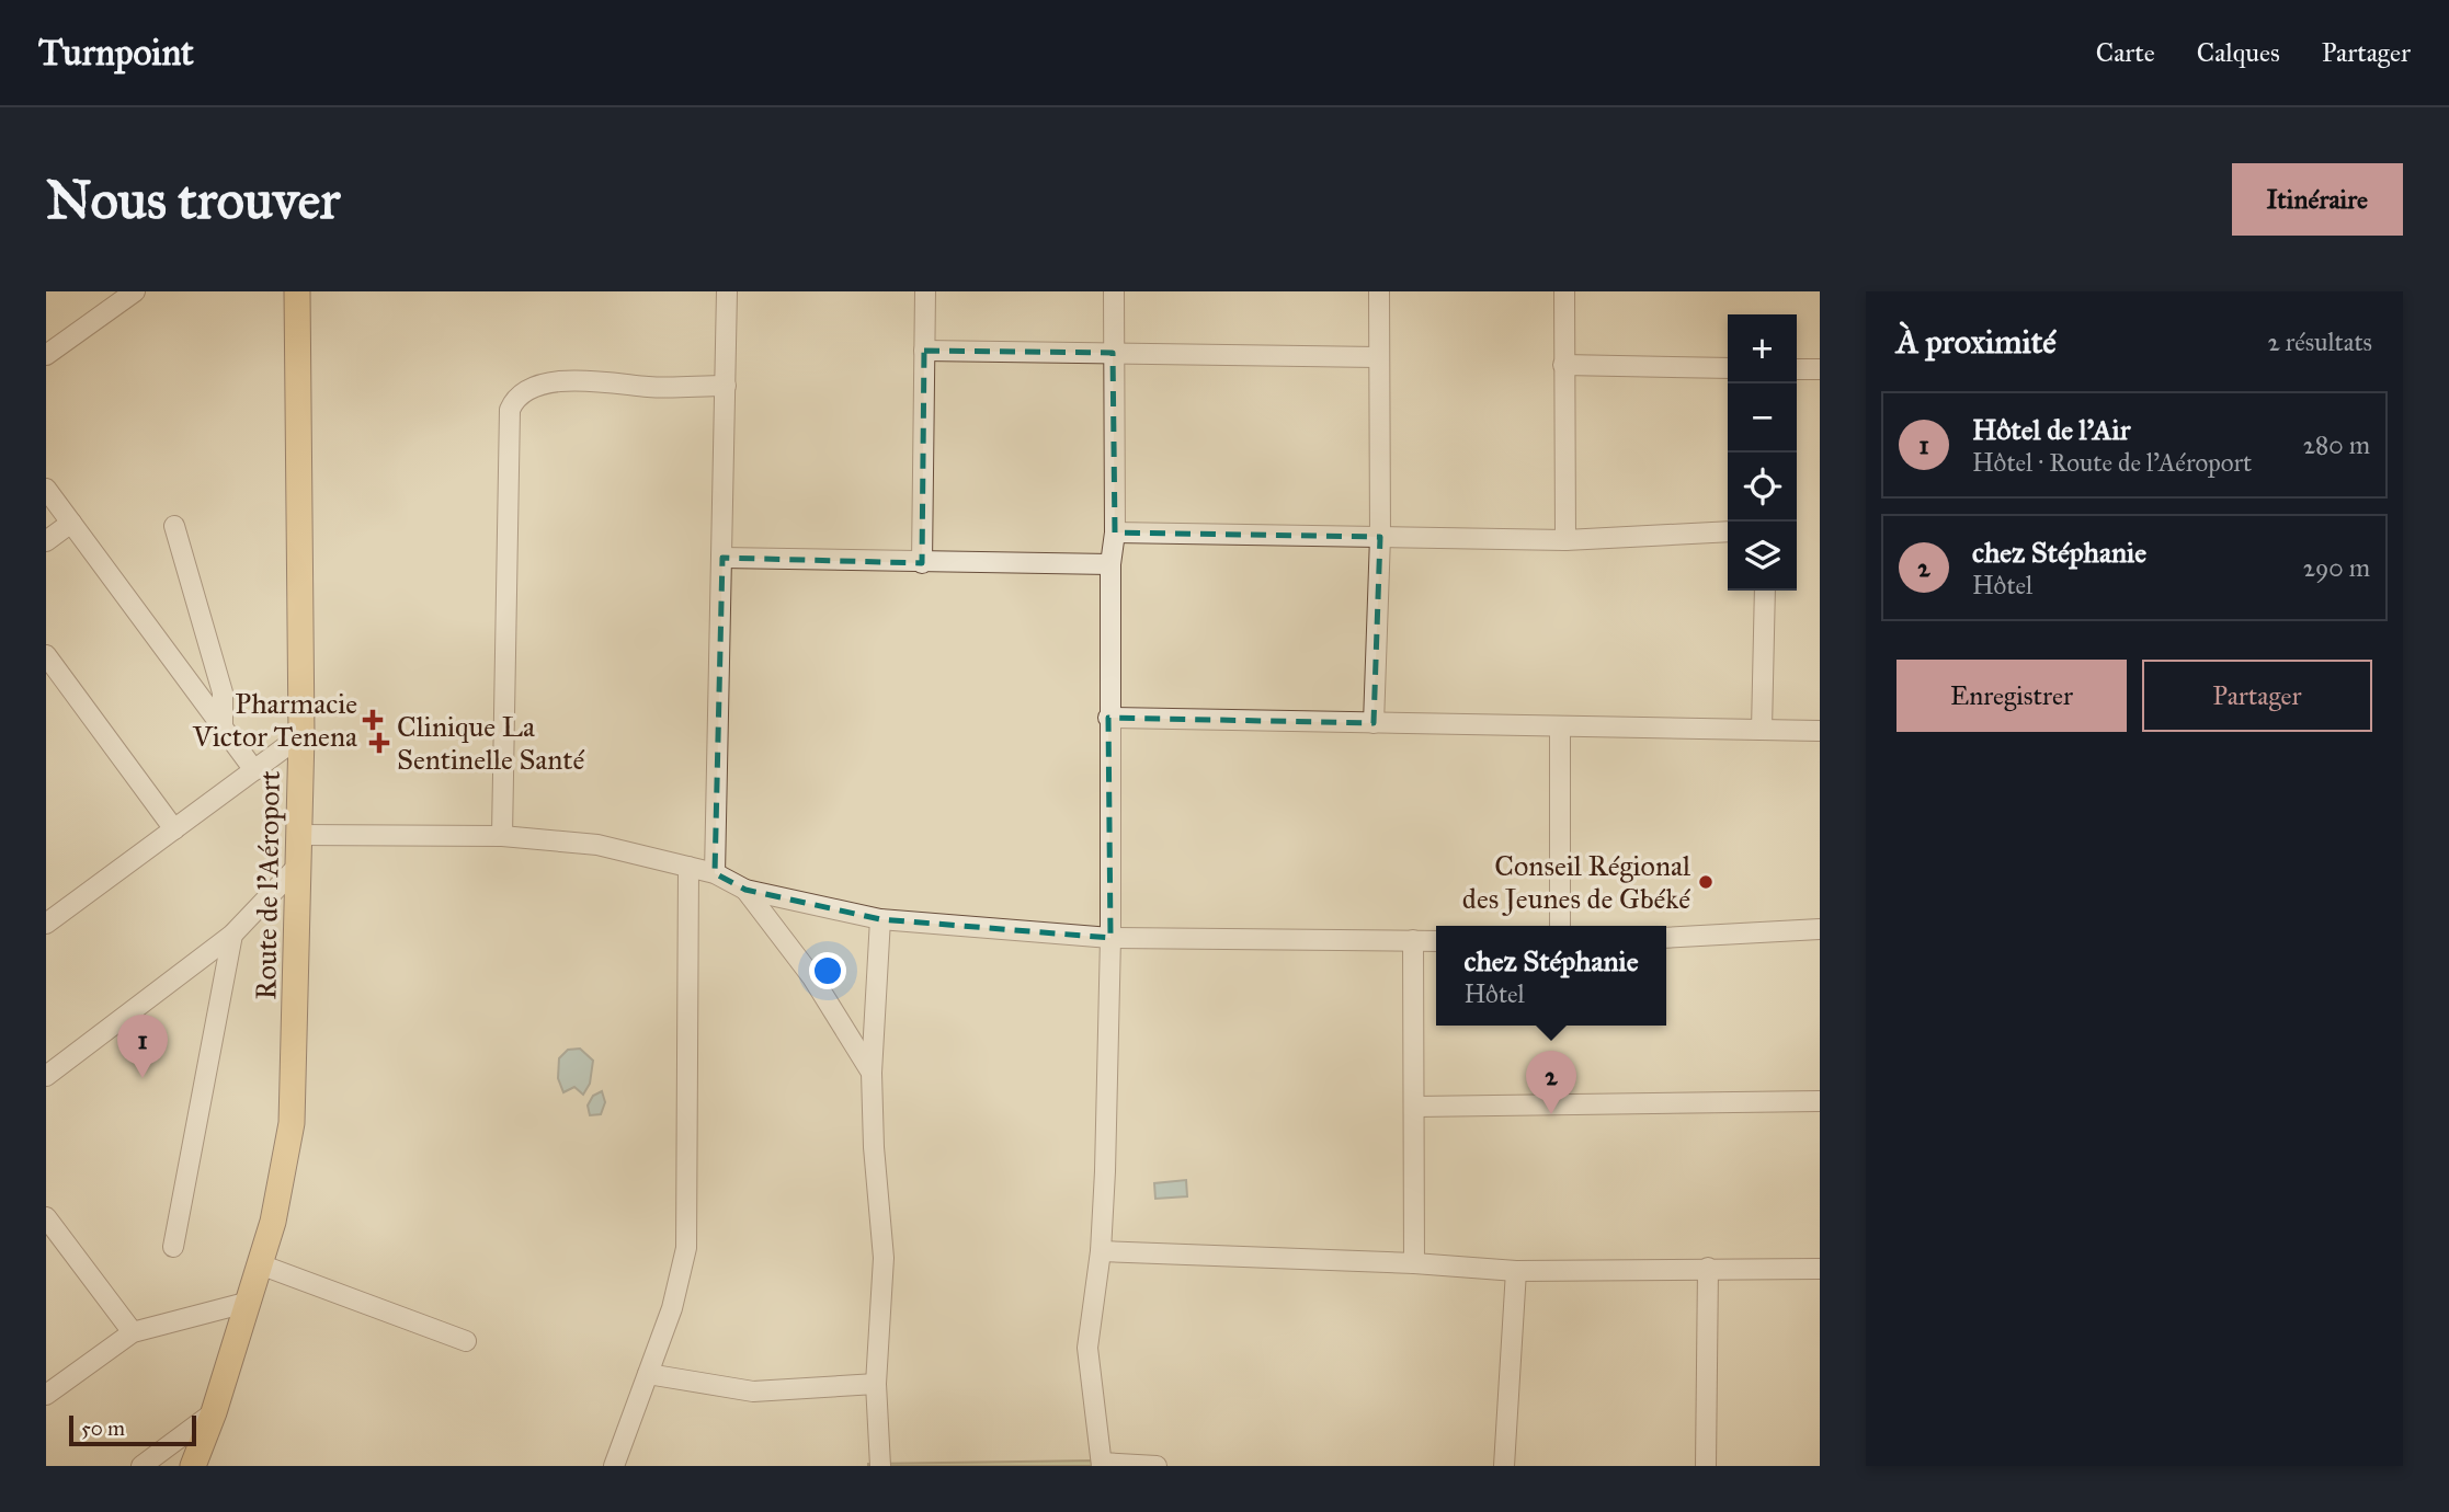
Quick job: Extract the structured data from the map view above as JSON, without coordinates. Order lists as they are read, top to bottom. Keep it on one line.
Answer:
{"streets":{"main road":["Route de l'Aéroport"]},"places":{"health":["Pharmacie Victor Tenena","Clinique La Sentinelle Santé"],"other":["Conseil Régional des Jeunes de Gbéké"]},"scale_bar":"50 m","page":{"header":"Turnpoint","nav":["Carte","Calques","Partager"],"buttons":["Itinéraire",["Enregistrer","Partager"]],"title":"Nous trouver","heading":["À proximité","2 résultats"],"map_buttons":["+","−"],"list":[{"mark":"1","name":"Hôtel de l'Air","note":"Hôtel · Route de l'Aéroport","value":"280 m"},{"mark":"2","name":"chez Stéphanie","note":"Hôtel","value":"290 m"}],"popup":["chez Stéphanie","Hôtel"],"pins":["1","2"],"scale":"50 m"}}
